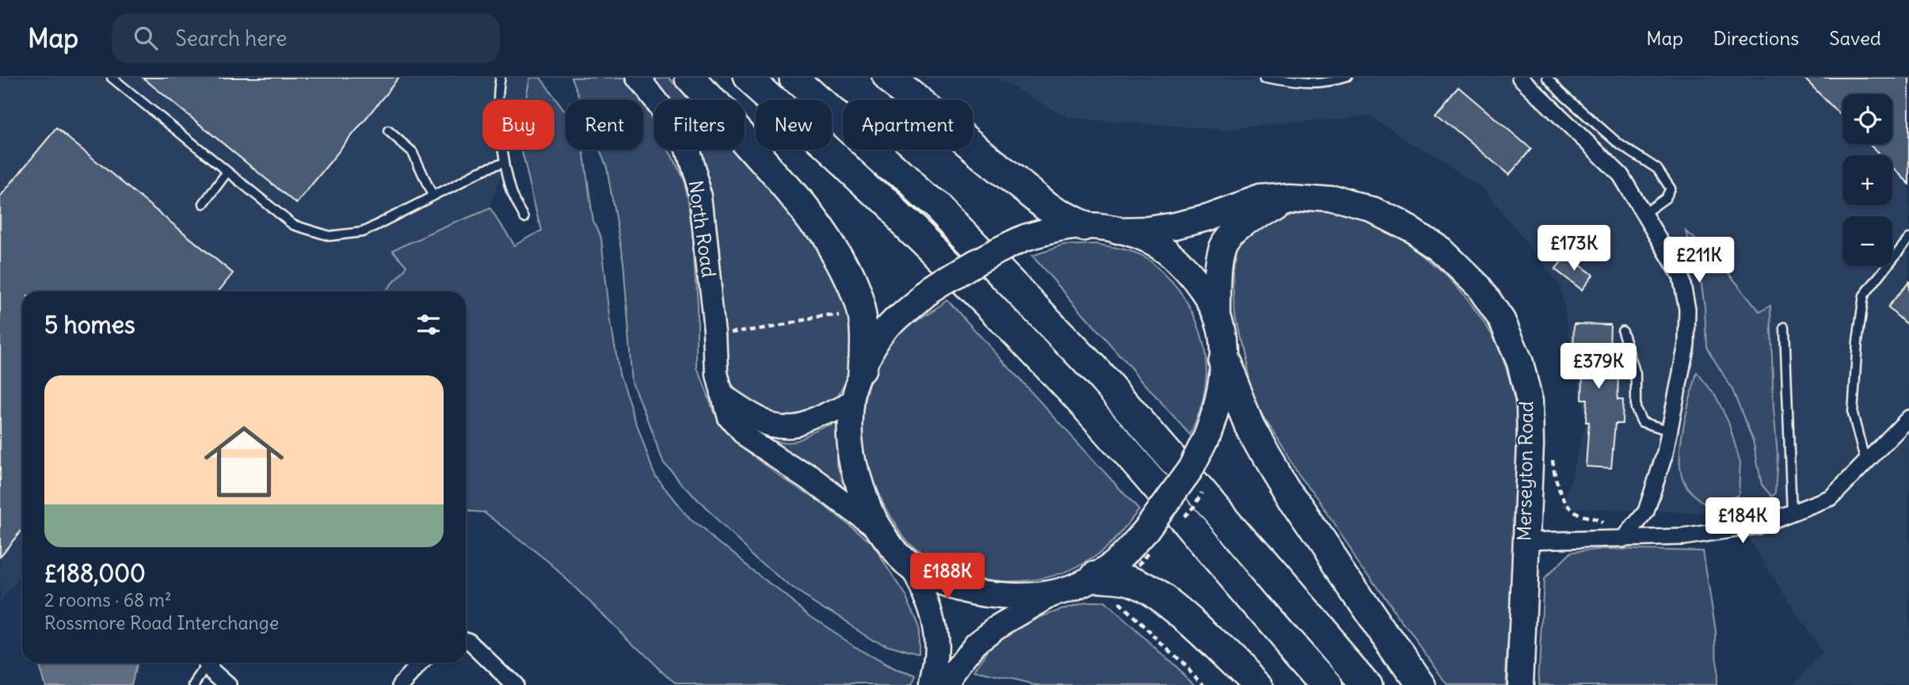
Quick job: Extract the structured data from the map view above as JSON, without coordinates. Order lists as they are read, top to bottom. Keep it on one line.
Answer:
{"streets":{"main road":["Merseyton Road"],"street":["North Road"]},"page":{"header":"Map","search":"Search here","nav":["Map","Directions","Saved"],"map_buttons":["+","−"],"chip":["Buy","Rent","Filters","New","Apartment"],"price":["£173K","£211K","£379K","£184K","£188K"],"heading":"5 homes","list":[{"name":"£188,000","note":"2 rooms · 68 m² · Rossmore Road Interchange"}]}}
